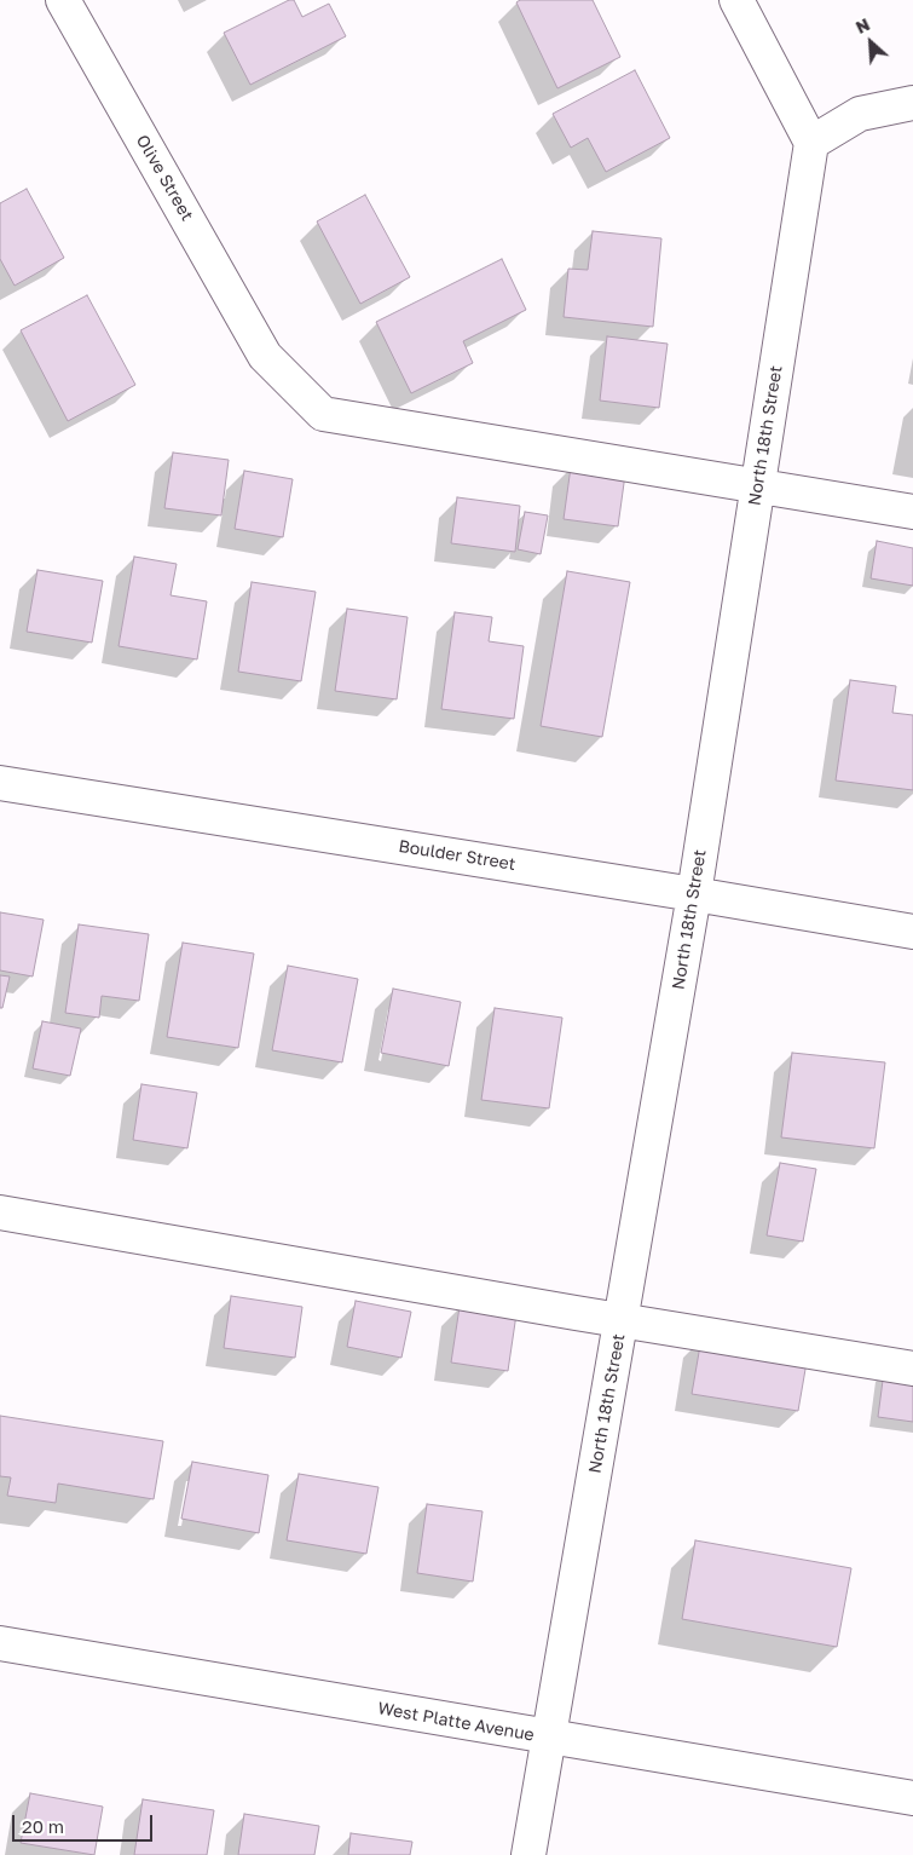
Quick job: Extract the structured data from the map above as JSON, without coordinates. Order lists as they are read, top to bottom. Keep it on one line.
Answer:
{"streets":{"street":["Olive Street","North 18th Street","Boulder Street","West Platte Avenue"]},"crossings":[["Olive Street","North 18th Street"],["North 18th Street","Boulder Street"],["North 18th Street","West Platte Avenue"]],"scale_bar":"20 m","north":"top left"}
